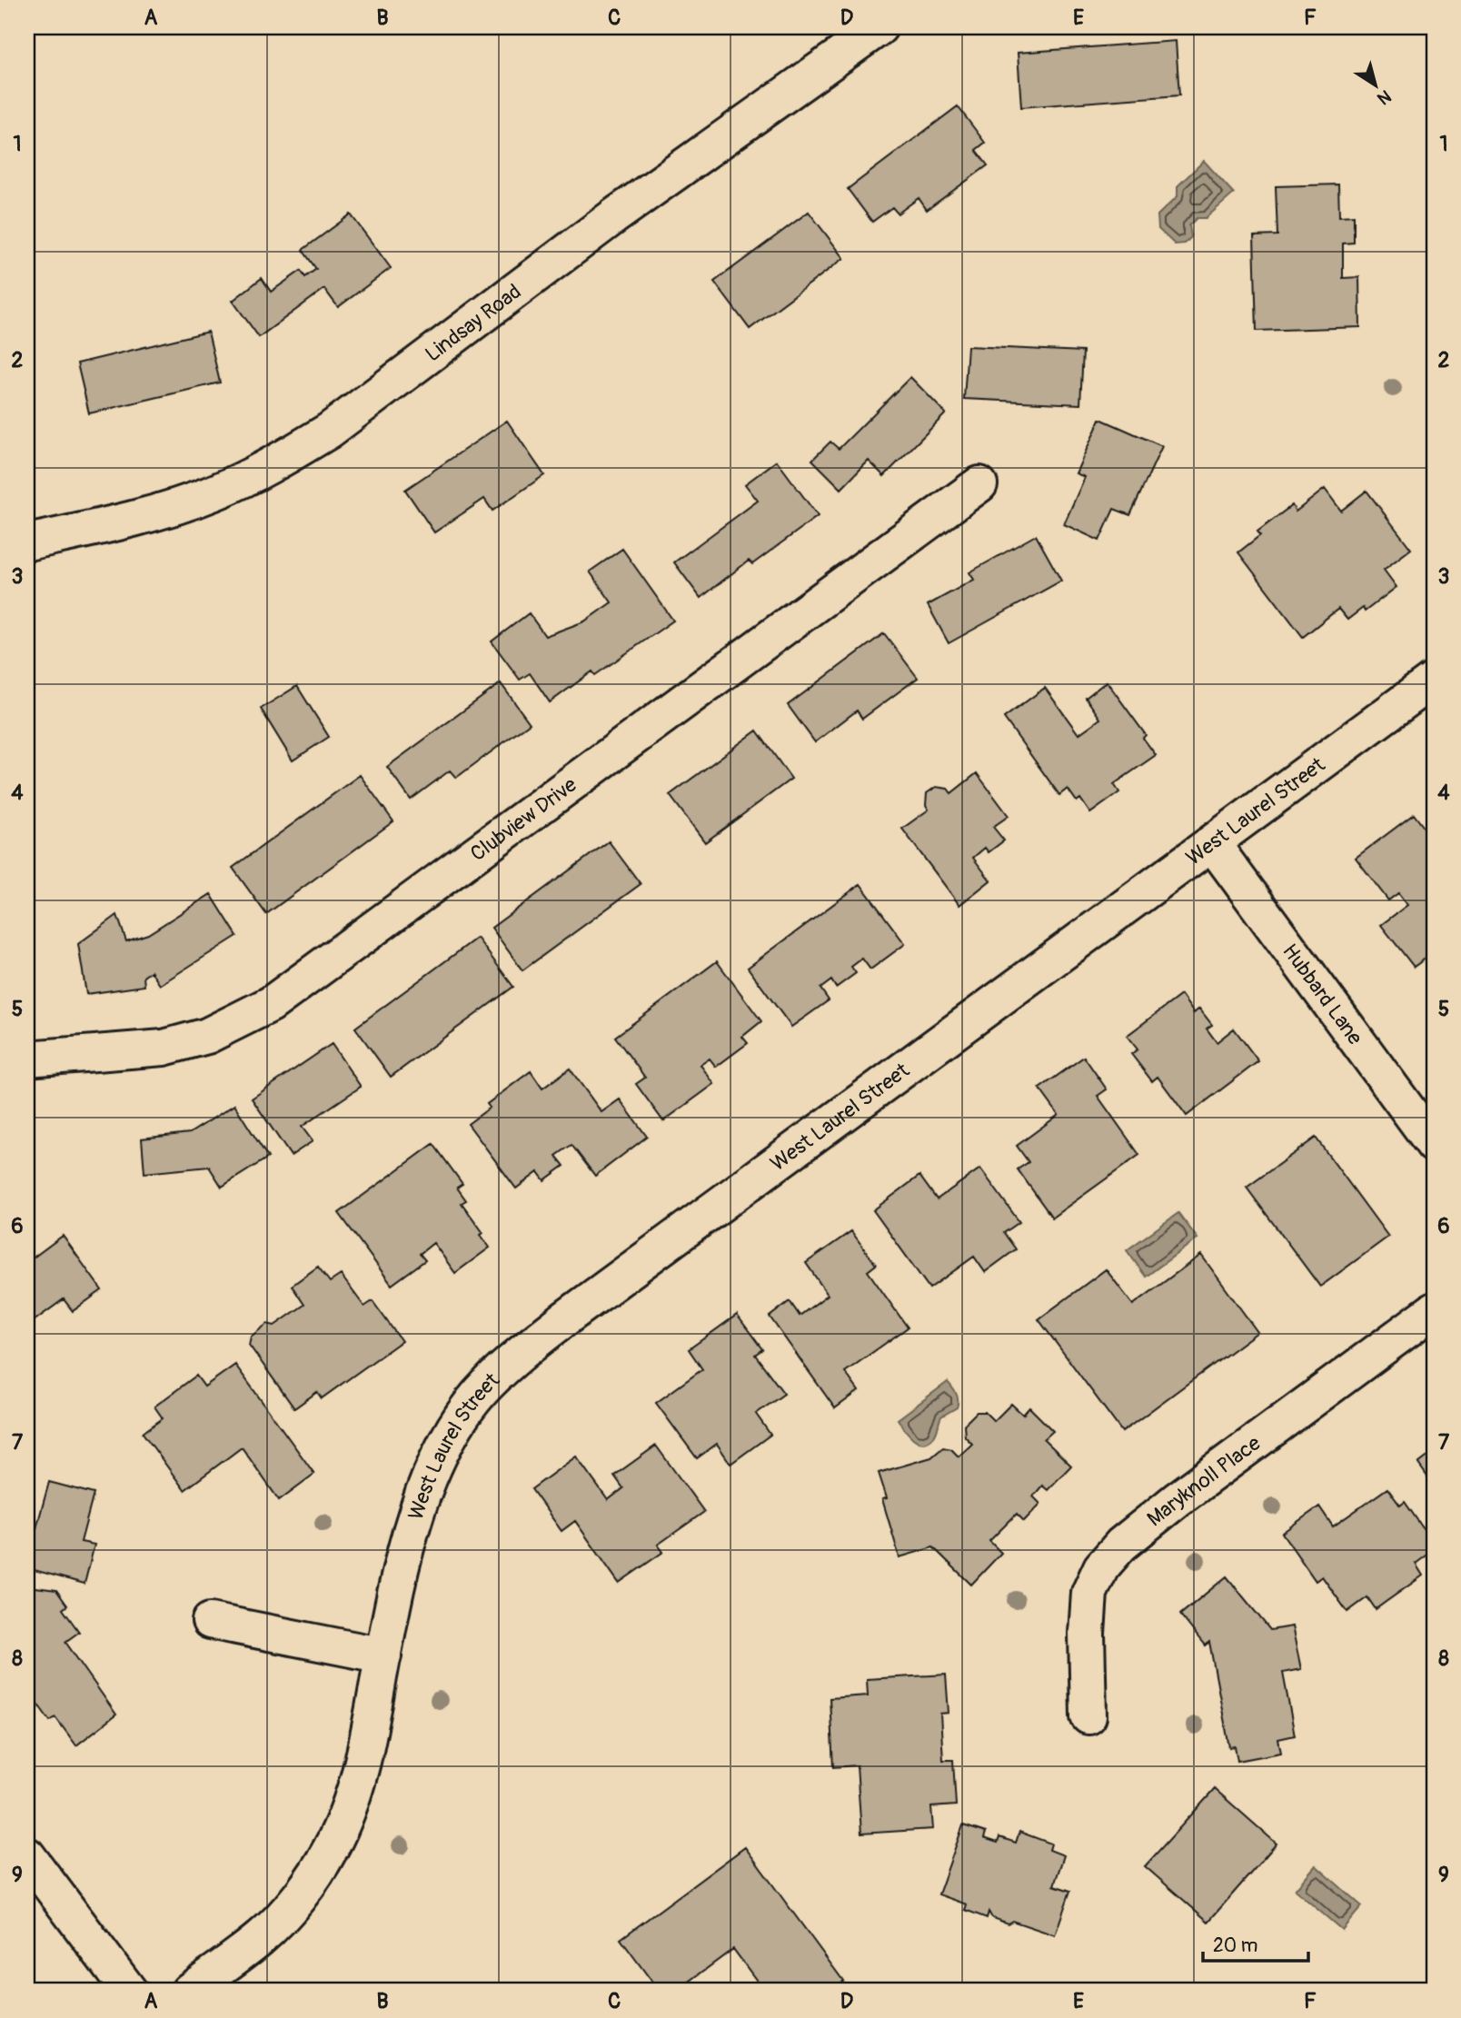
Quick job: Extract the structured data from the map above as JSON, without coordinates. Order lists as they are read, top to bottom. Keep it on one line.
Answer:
{"streets":{"street":["Lindsay Road","West Laurel Street","Clubview Drive","Hubbard Lane","Maryknoll Place"]},"crossings":[["West Laurel Street","Hubbard Lane"]],"scale_bar":"20 m","north":"bottom right","grid":{"columns":["A","B","C","D","E","F"],"rows":["1","2","3","4","5","6","7","8","9"]}}
